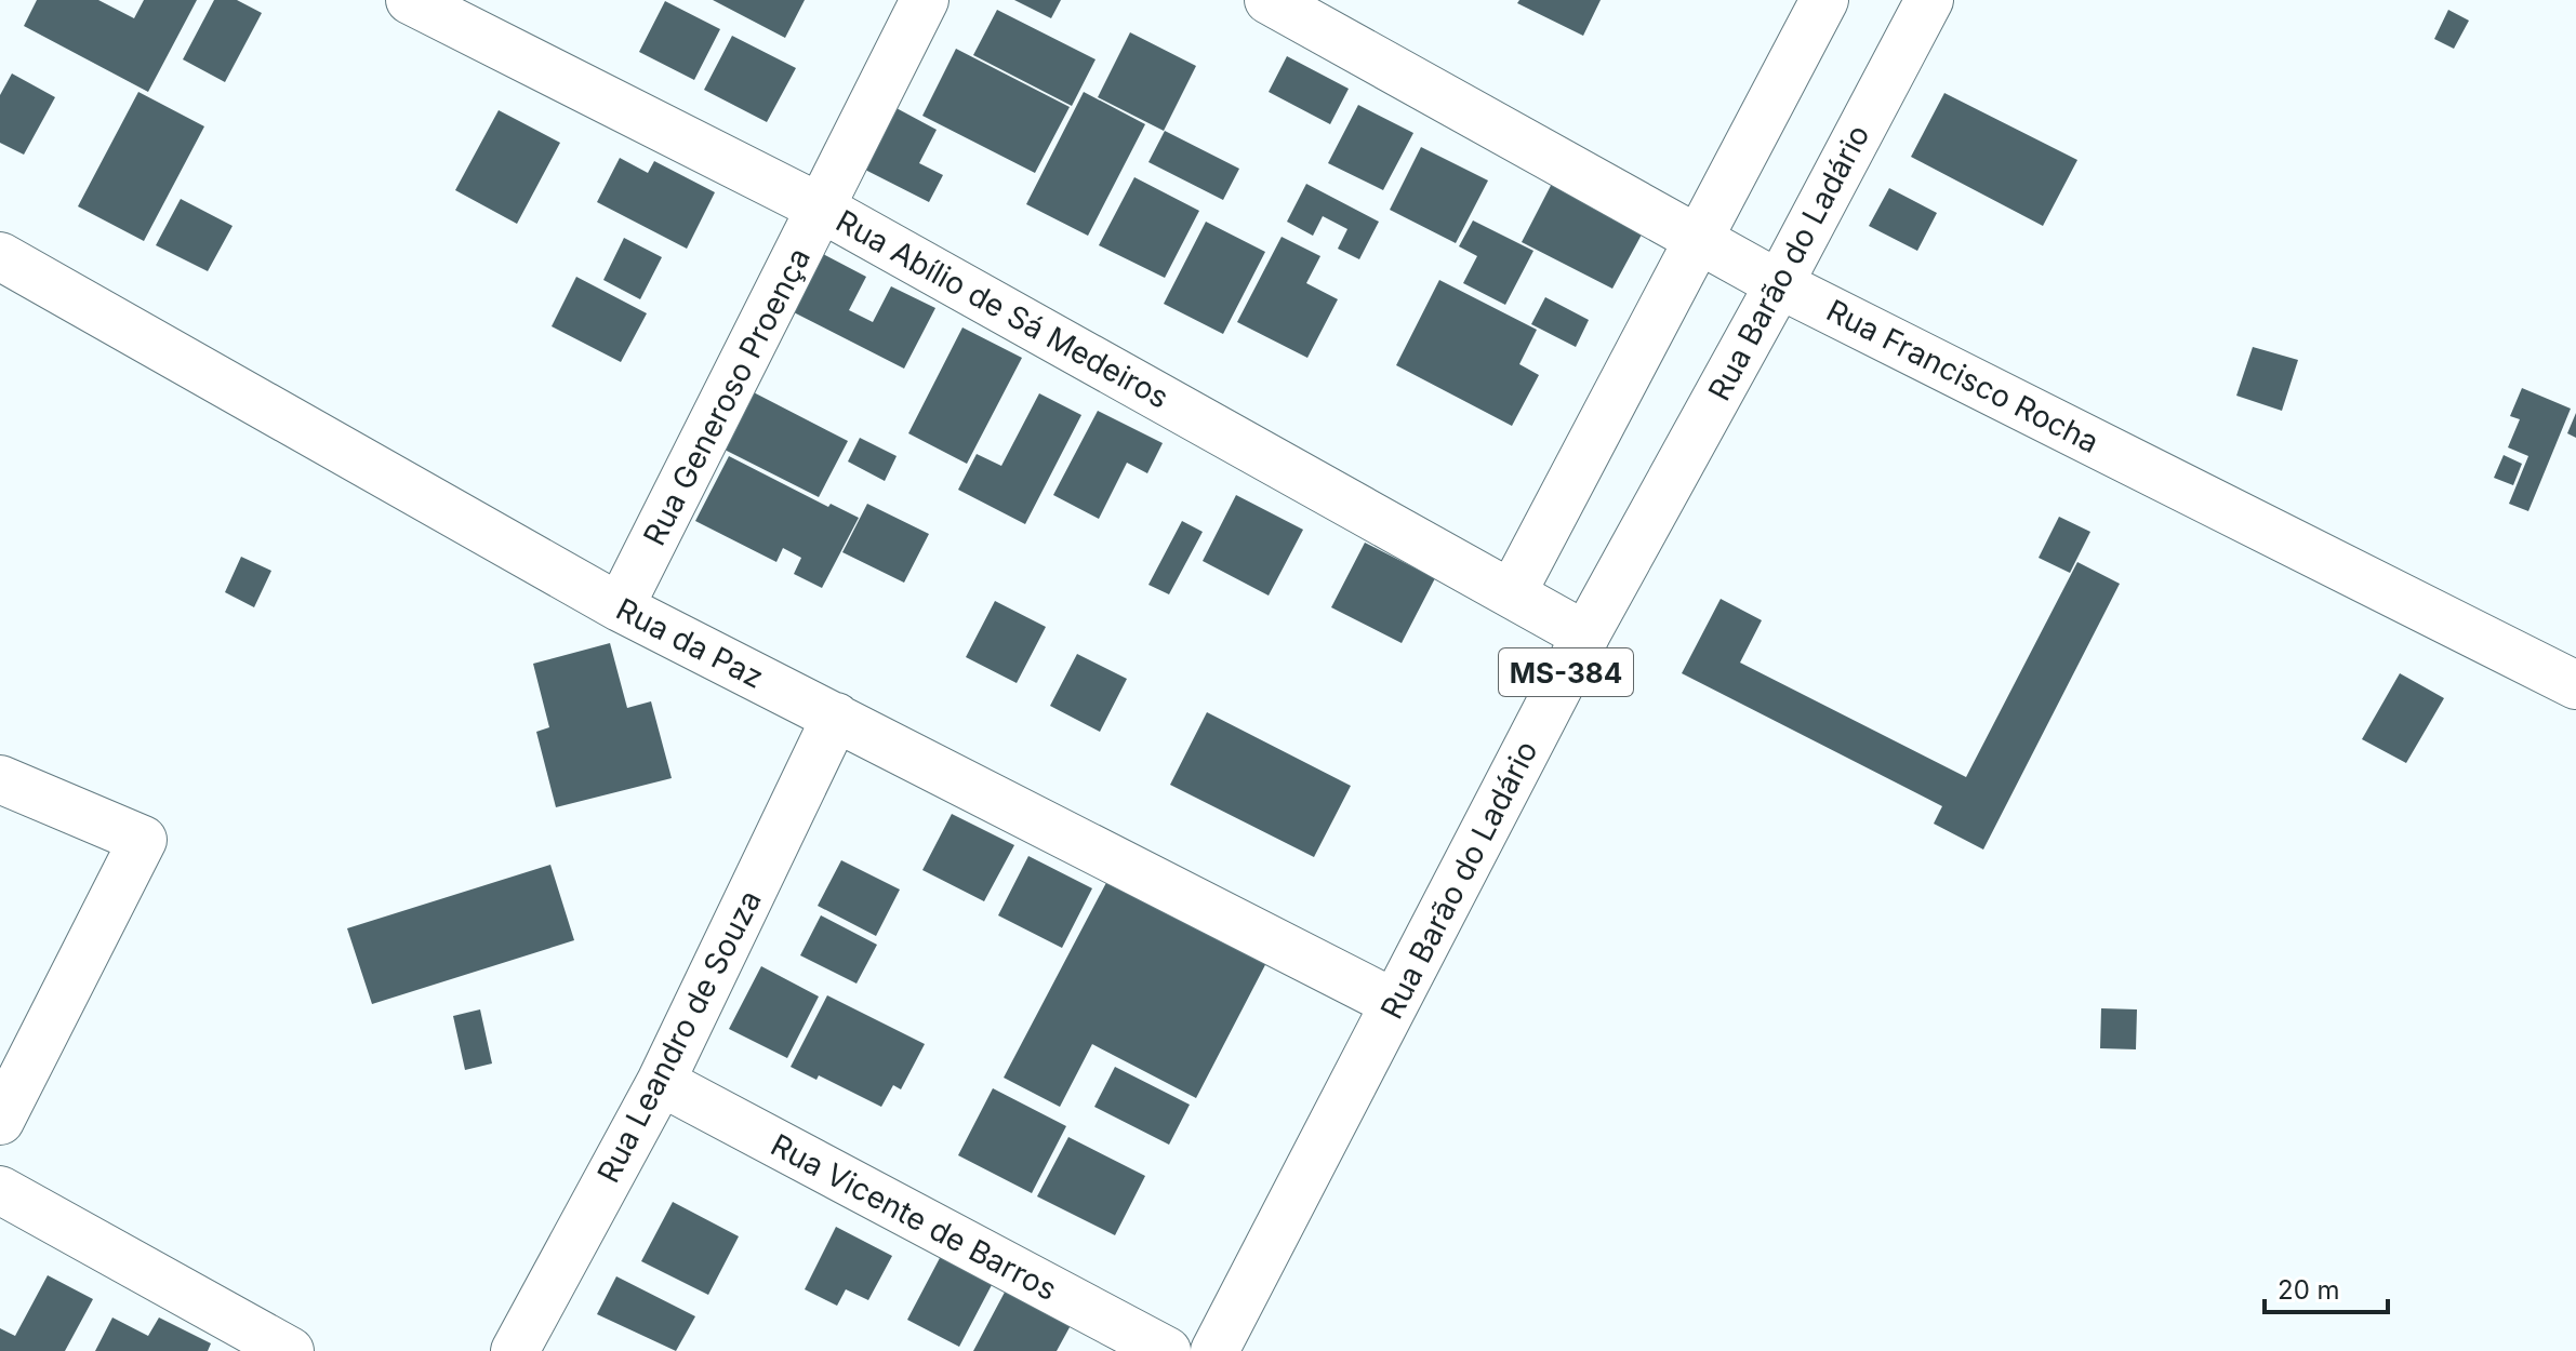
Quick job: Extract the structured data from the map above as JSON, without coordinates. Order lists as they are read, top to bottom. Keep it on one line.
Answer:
{"streets":{"street":["Rua Barão do Ladário","Rua Abílio de Sá Medeiros","Rua Francisco Rocha","Rua Generoso Proença","Rua da Paz","MS-384","Rua Leandro de Souza","Rua Vicente de Barros"]},"crossings":[["Rua Barão do Ladário","Rua Abílio de Sá Medeiros"],["Rua Barão do Ladário","Rua Francisco Rocha"],["Rua Barão do Ladário","Rua da Paz"],["Rua Abílio de Sá Medeiros","Rua Generoso Proença"],["Rua Generoso Proença","Rua da Paz"],["Rua da Paz","Rua Leandro de Souza"],["Rua Leandro de Souza","Rua Vicente de Barros"]],"scale_bar":"20 m"}
